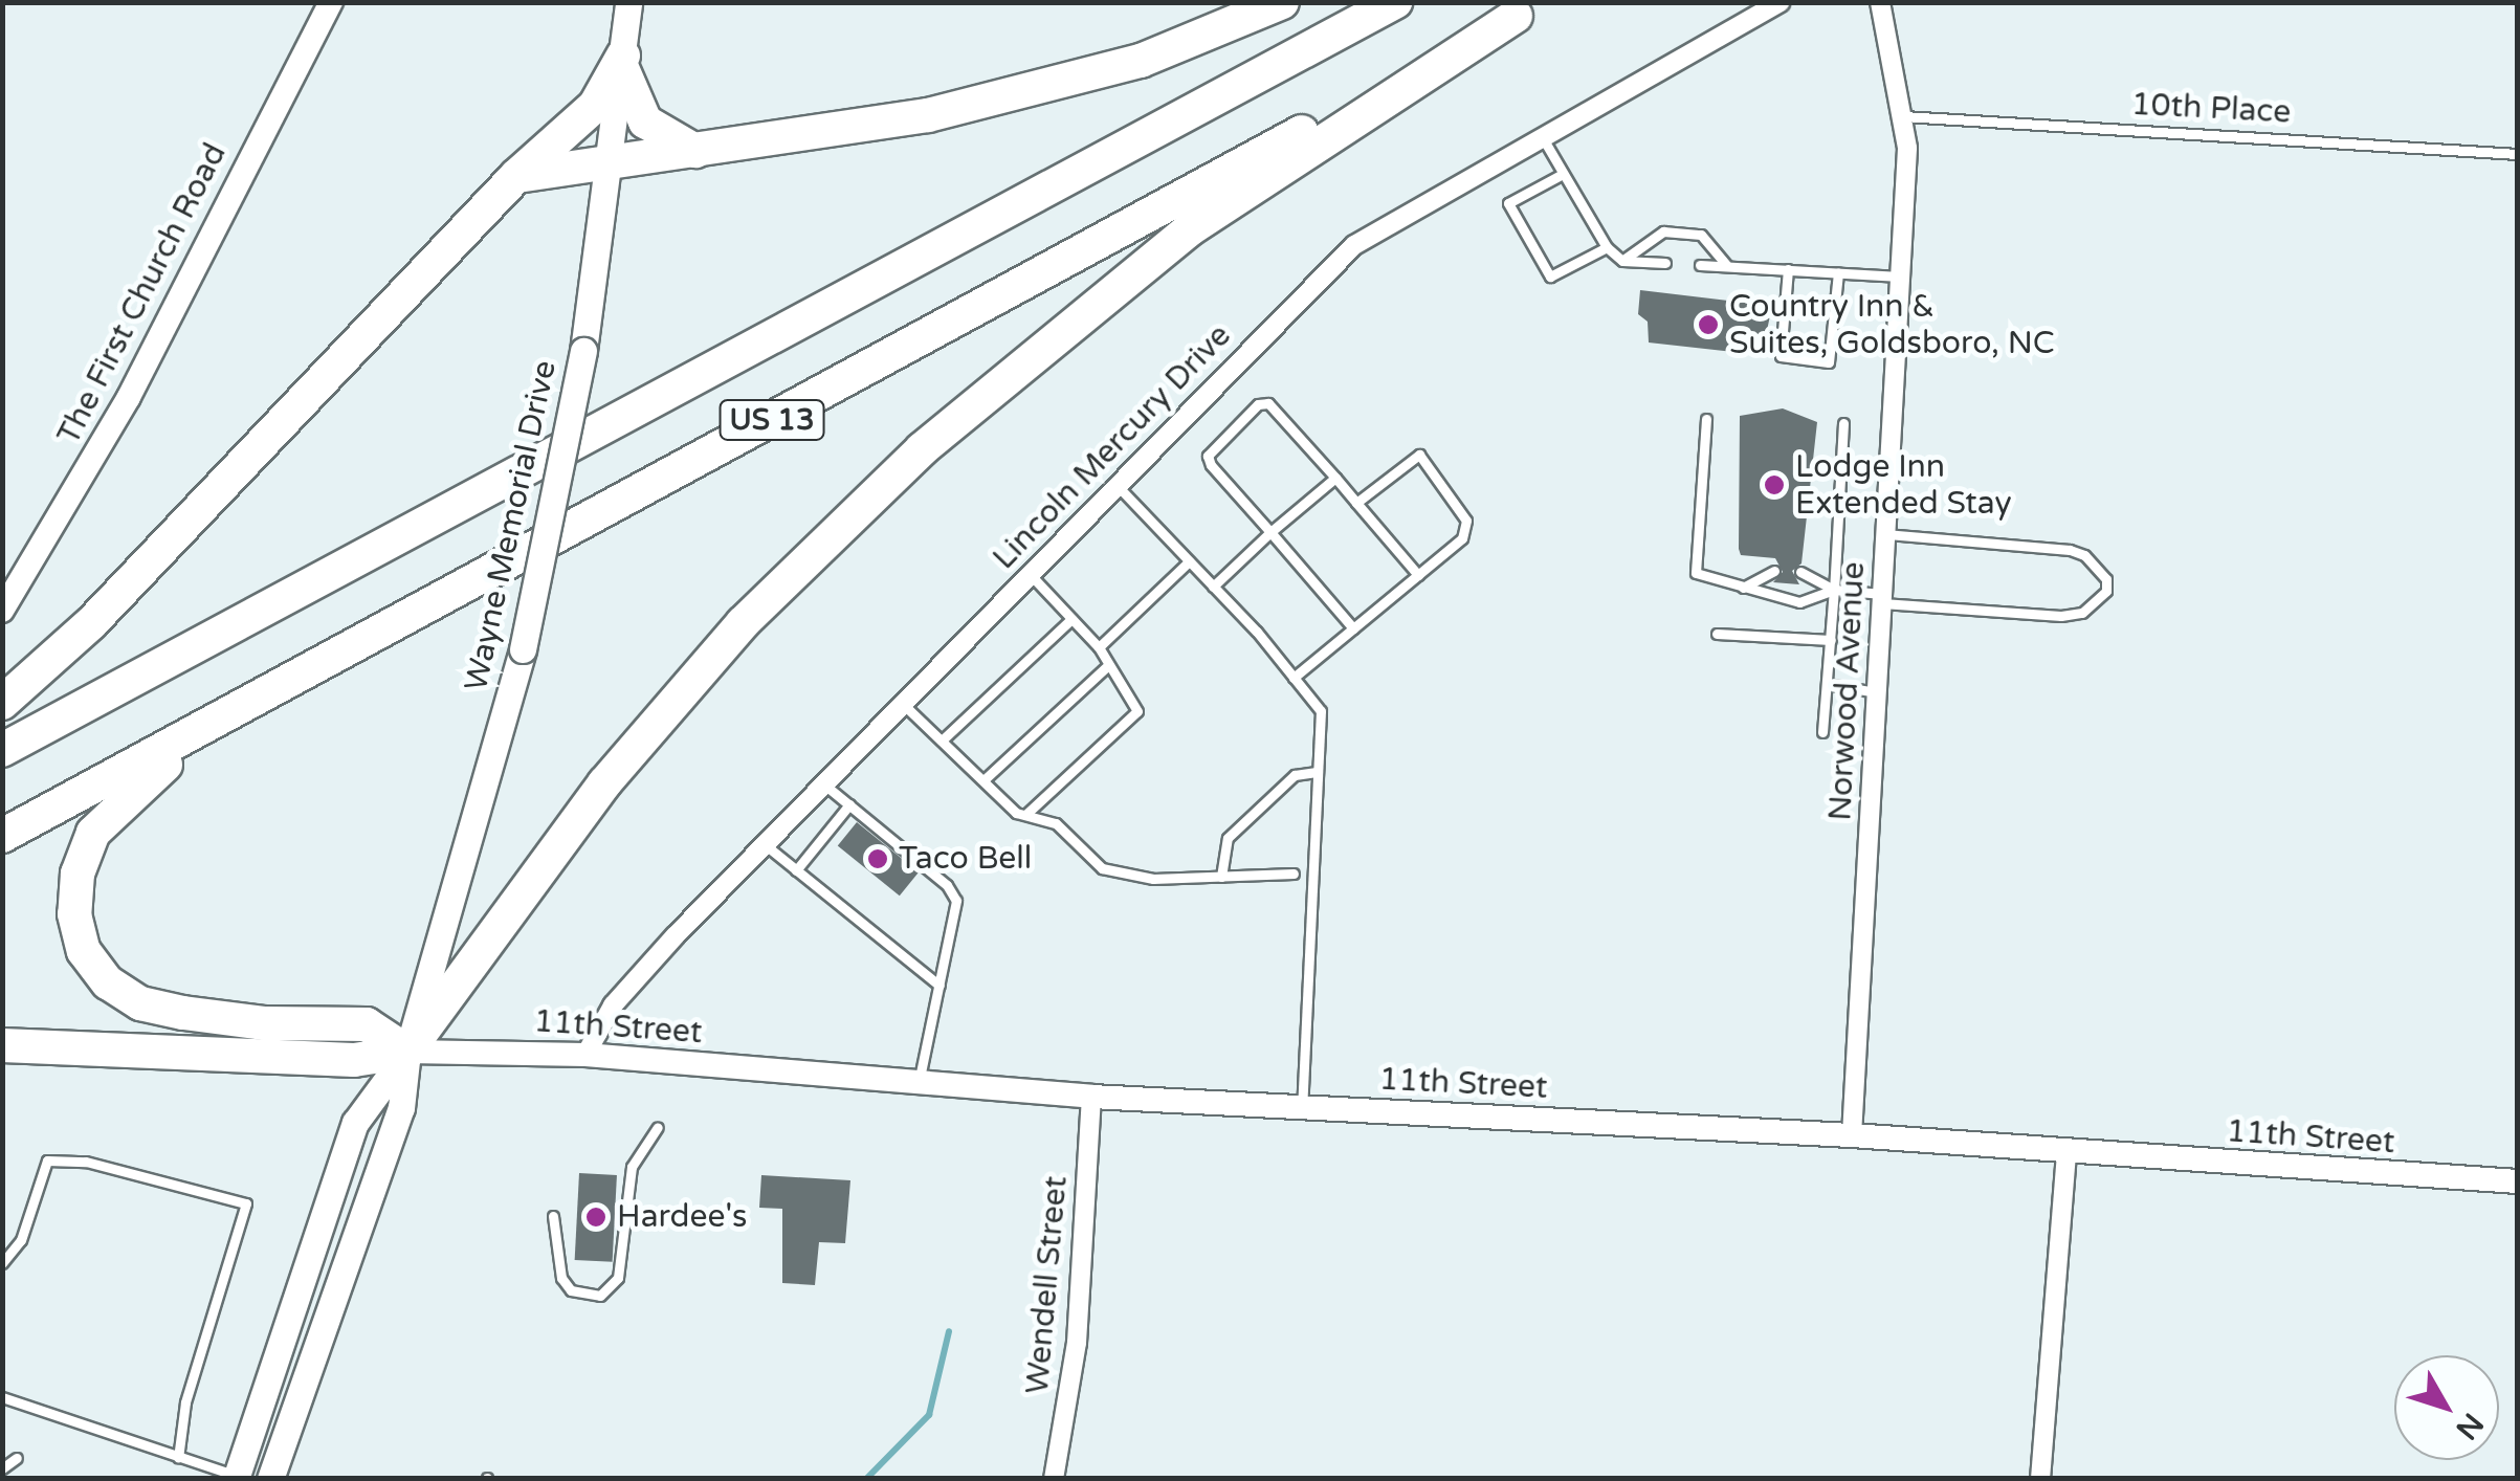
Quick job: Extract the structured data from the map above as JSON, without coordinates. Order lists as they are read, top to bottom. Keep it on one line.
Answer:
{"streets":{"highway":["US 13"],"main road":["Wayne Memorial Drive"],"street":["The First Church Road","Lincoln Mercury Drive","Norwood Avenue","11th Street","Wendell Street"],"lane":["10th Place"]},"crossings":[["10th Place","Norwood Avenue"],["Lincoln Mercury Drive","11th Street"],["Wayne Memorial Drive","11th Street"],["Norwood Avenue","11th Street"],["11th Street","Wendell Street"]],"places":["Country Inn & Suites, Goldsboro, NC","Lodge Inn Extended Stay","Taco Bell","Hardee's"],"north":"bottom right"}
